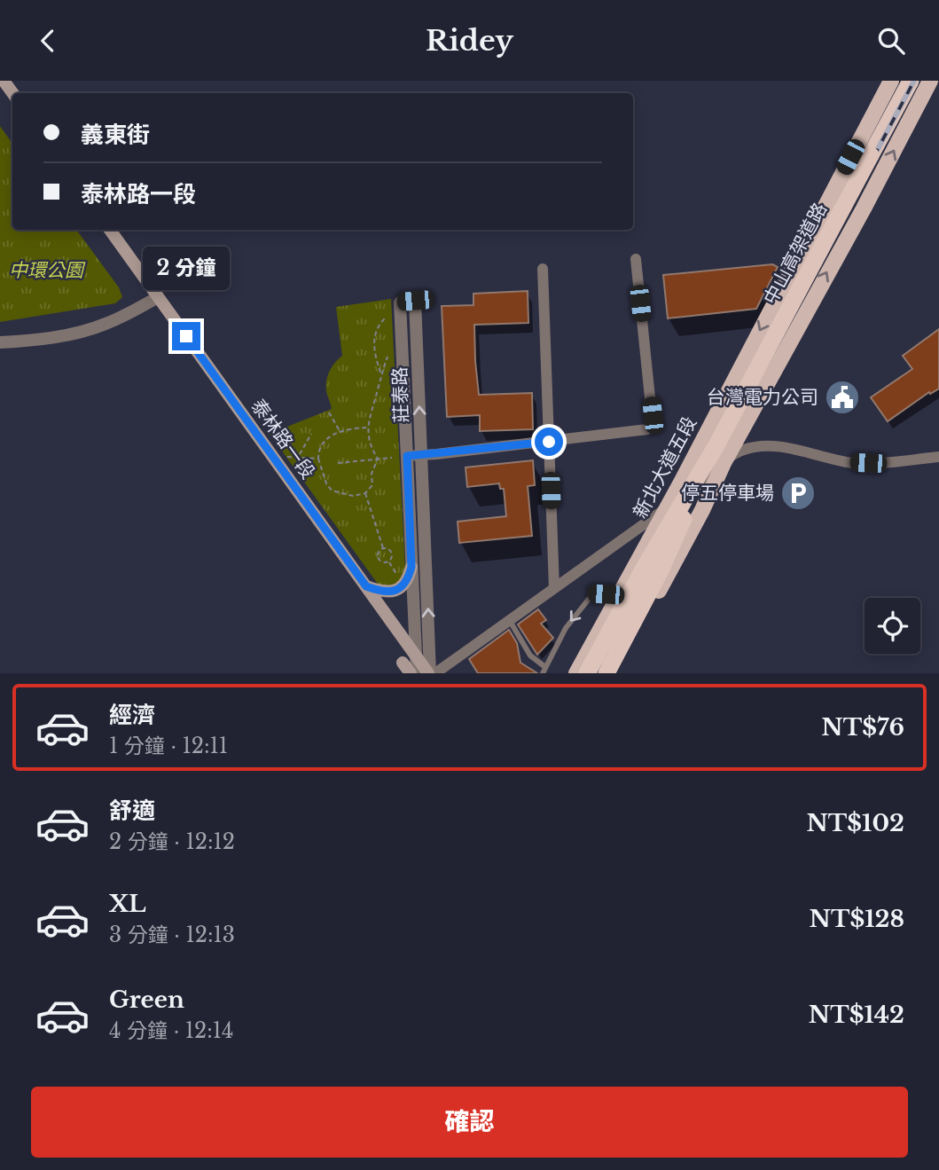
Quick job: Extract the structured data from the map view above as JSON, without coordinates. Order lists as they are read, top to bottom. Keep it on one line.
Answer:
{"streets":{"highway":["中山高架道路"],"main road":["泰林路一段","新北大道五段"],"street":["莊泰路"]},"crossings":[["莊泰路","泰林路一段"]],"parks":["中環公園"],"places":{"public building":["台灣電力公司"],"parking":["停五停車場"]},"page":{"header":"Ridey","banner":["義東街","泰林路一段"],"bubble":"2 分鐘","list":[{"name":"經濟","note":"1 分鐘 · 12:11","value":"NT$76"},{"name":"舒適","note":"2 分鐘 · 12:12","value":"NT$102"},{"name":"XL","note":"3 分鐘 · 12:13","value":"NT$128"},{"name":"Green","note":"4 分鐘 · 12:14","value":"NT$142"}],"buttons":"確認"}}
